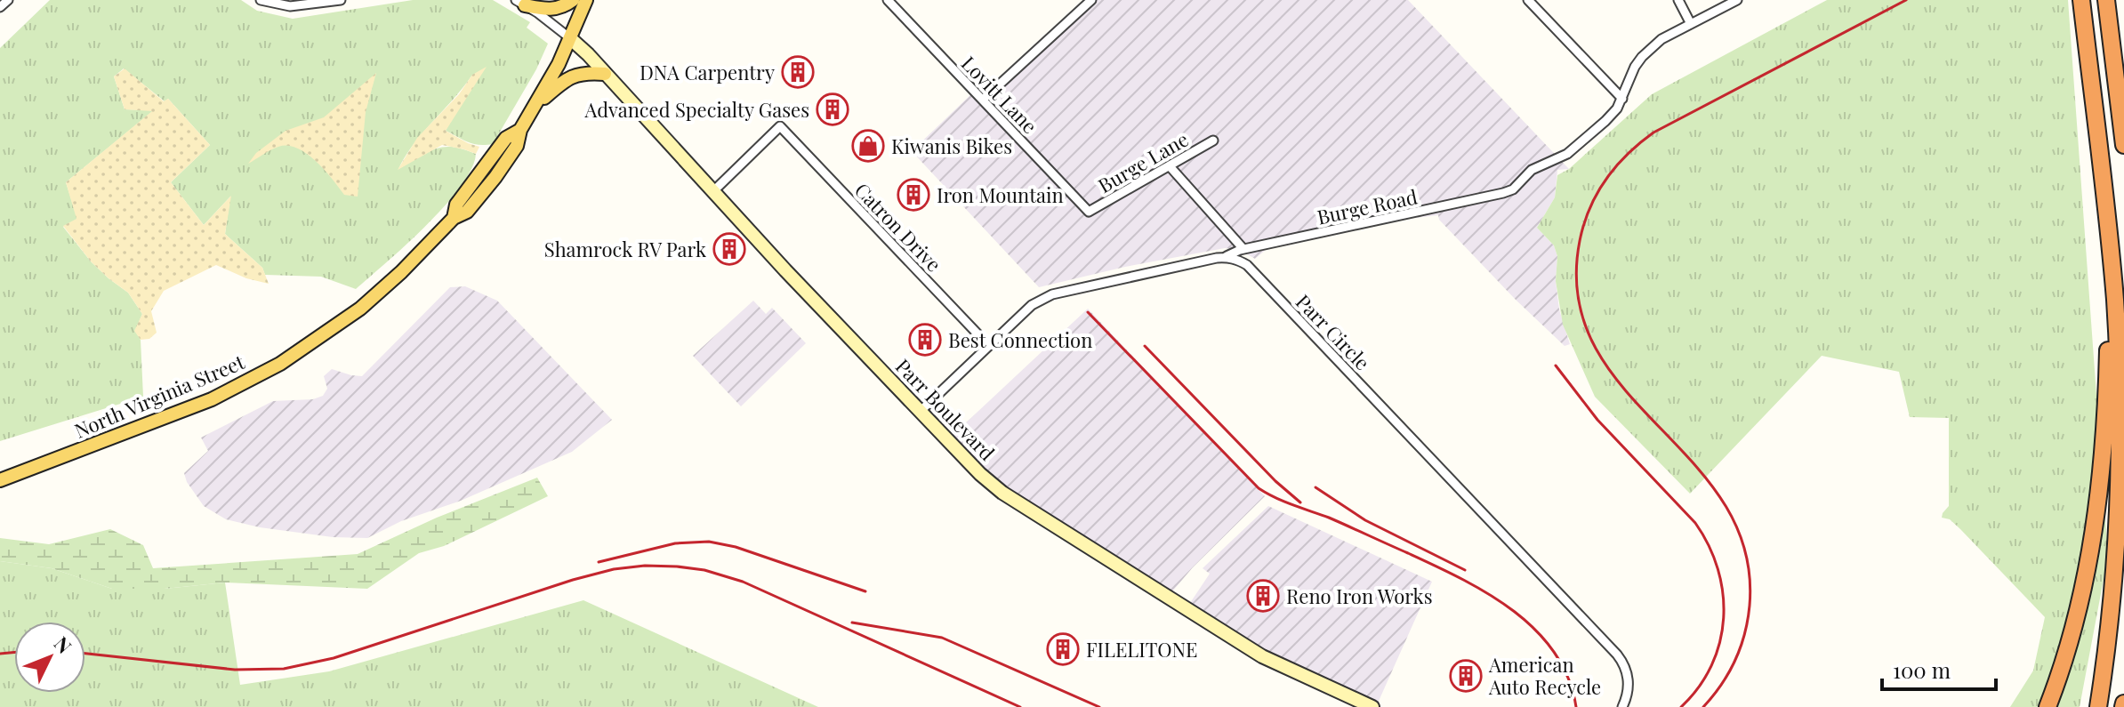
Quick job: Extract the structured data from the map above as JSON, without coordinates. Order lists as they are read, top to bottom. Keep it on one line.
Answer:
{"streets":{"main road":["North Virginia Street","Parr Boulevard"],"street":["Lovitt Lane","Burge Lane","Burge Road","Catron Drive","Parr Circle"]},"crossings":[["Lovitt Lane","Burge Lane"],["Burge Road","Parr Circle"],["Catron Drive","Parr Boulevard"],["North Virginia Street","Parr Boulevard"]],"places":{"building":["DNA Carpentry","Advanced Specialty Gases","Iron Mountain","Shamrock RV Park","Best Connection","Reno Iron Works","FILELITONE","American Auto Recycle"],"shop":["Kiwanis Bikes"]},"scale_bar":"100 m","north":"top right"}
